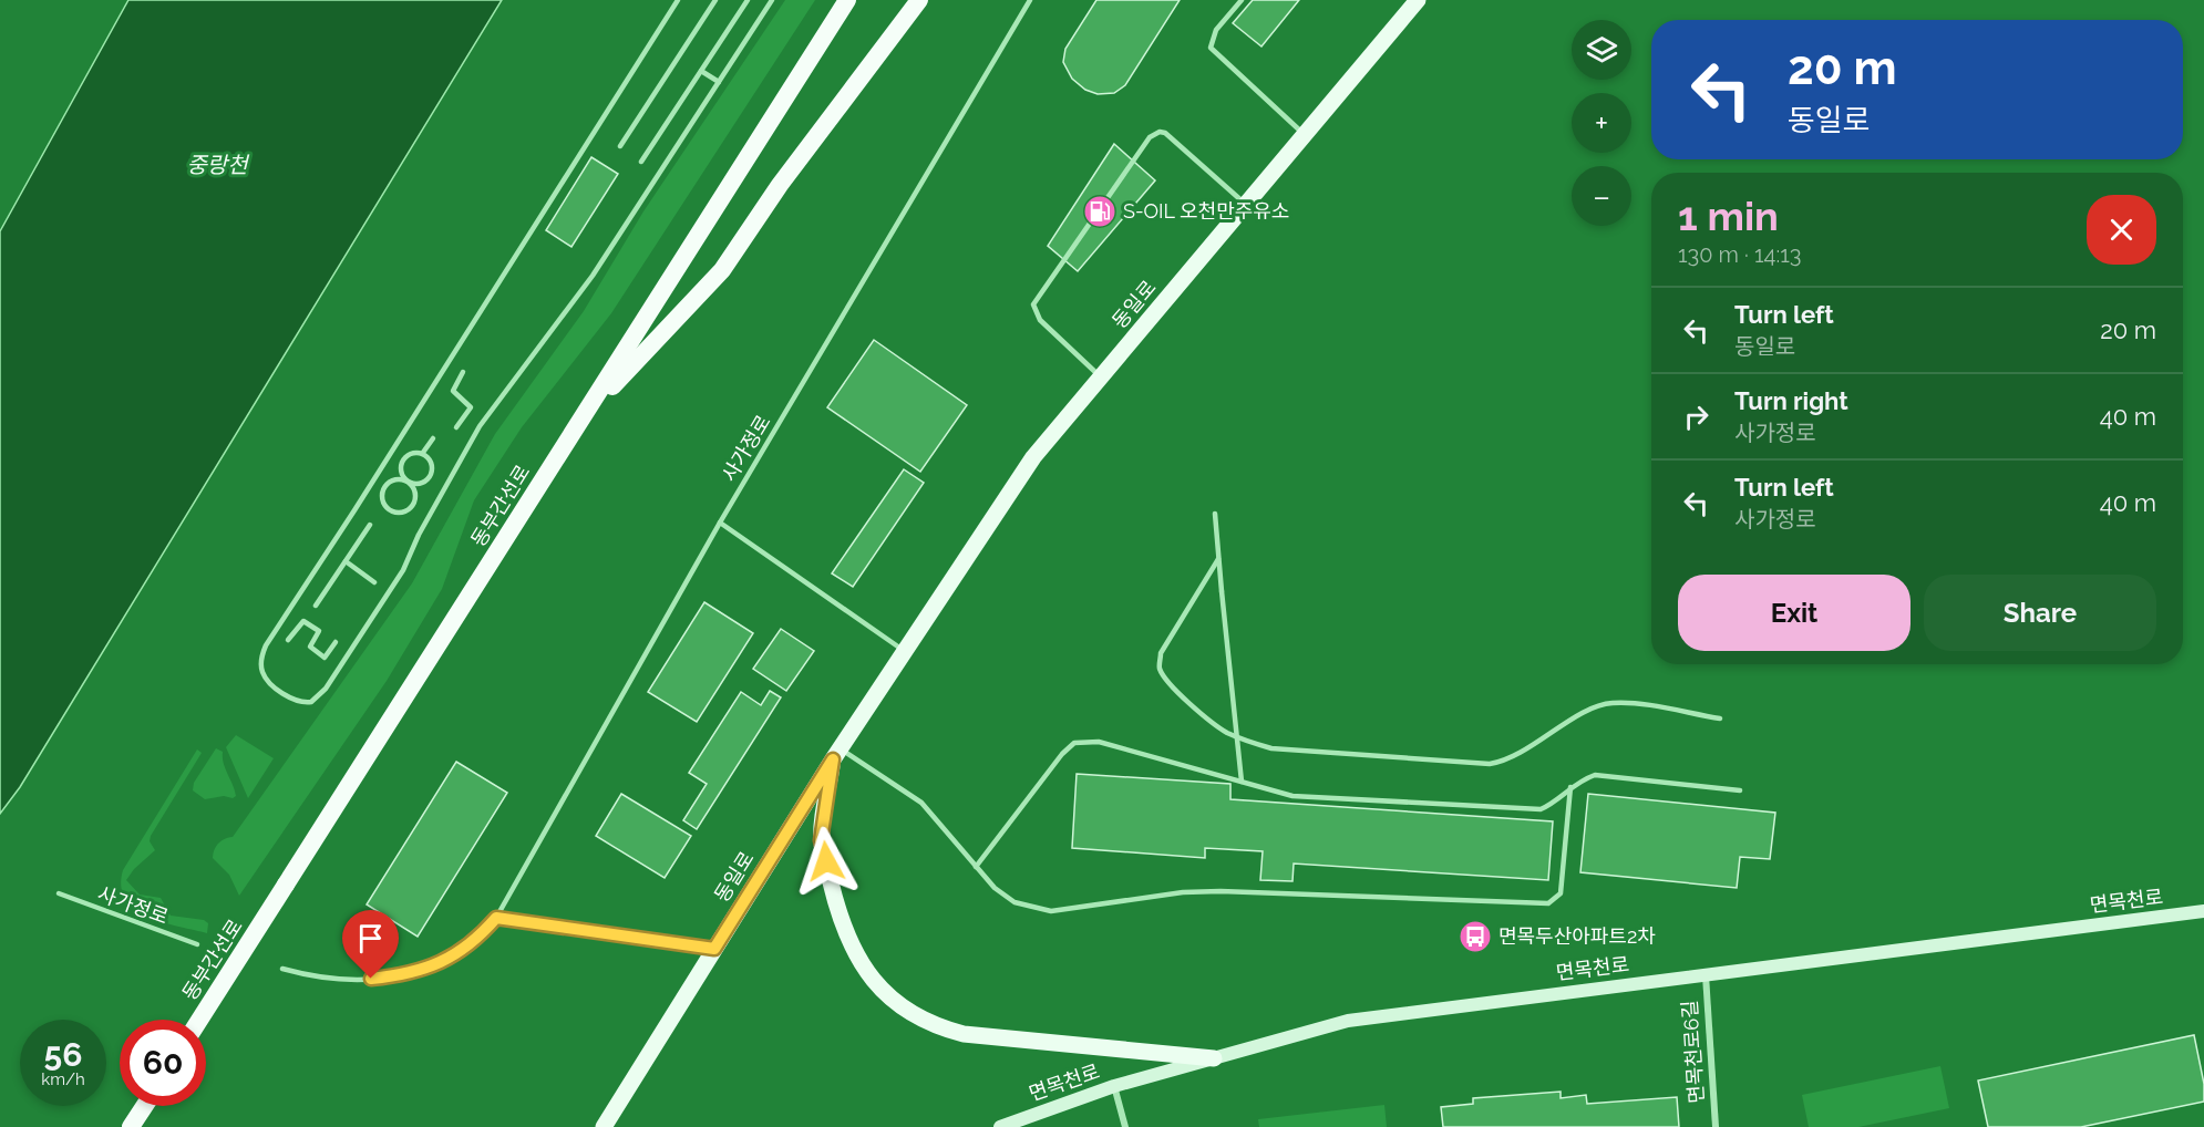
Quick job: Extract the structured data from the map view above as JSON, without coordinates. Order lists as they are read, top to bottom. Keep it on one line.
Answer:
{"streets":{"highway":["동부간선로"],"main road":["동일로","면목천로"],"street":["면목천로6길"],"lane":["사가정로"]},"crossings":[["면목천로","면목천로6길"]],"water":["중랑천"],"places":{"fuel station":["S-OIL 오천만주유소"],"bus stop":["면목두산아파트2차"]},"page":{"map_buttons":["+","−"],"turn":["20 m","동일로"],"heading":["1 min","130 m · 14:13"],"list":[{"name":"Turn left","note":"동일로","value":"20 m"},{"name":"Turn right","note":"사가정로","value":"40 m"},{"name":"Turn left","note":"사가정로","value":"40 m"}],"buttons":["Exit","Share"],"speed":"56 km/h","limit":"60"}}
